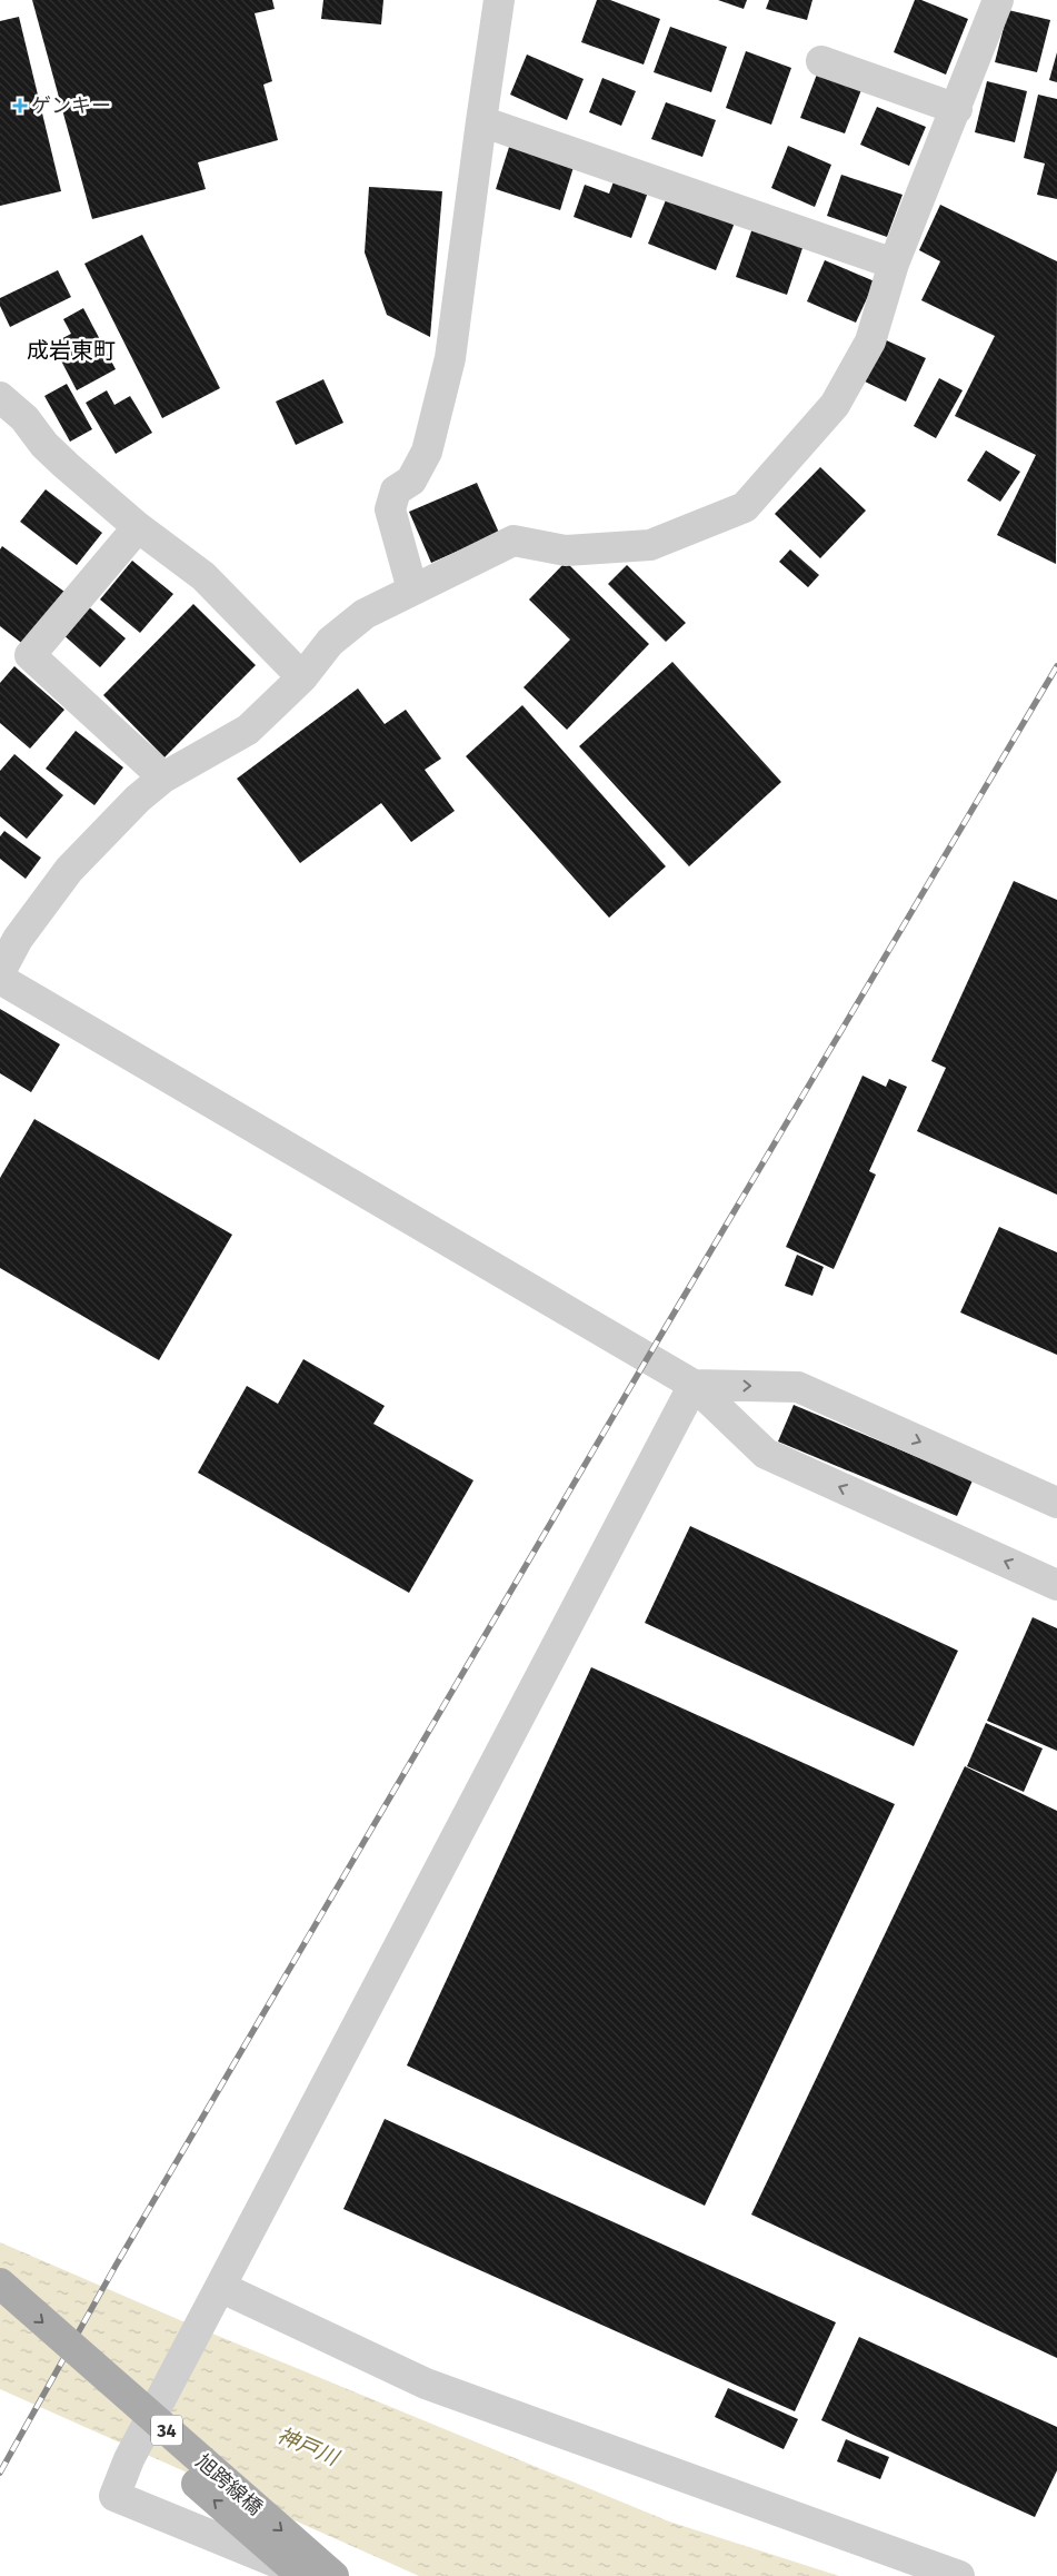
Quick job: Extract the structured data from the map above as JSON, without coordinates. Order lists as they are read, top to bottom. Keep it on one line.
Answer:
{"streets":{"main road":["34","旭跨線橋"]},"districts":["成岩東町"],"water":["神戸川"],"places":{"health":["ゲンキー"]}}
